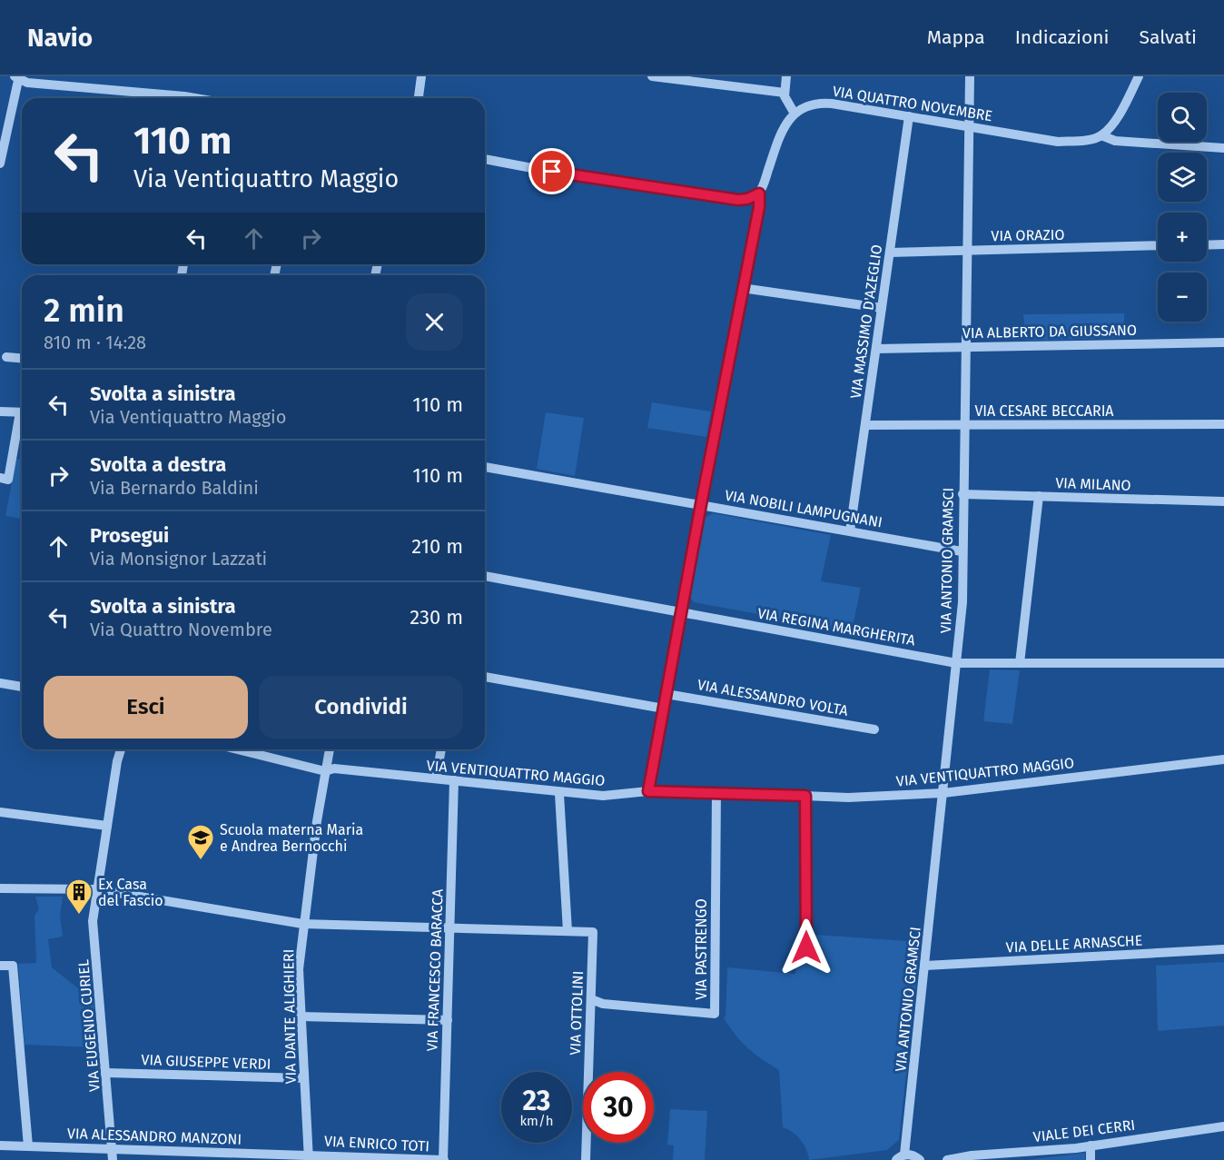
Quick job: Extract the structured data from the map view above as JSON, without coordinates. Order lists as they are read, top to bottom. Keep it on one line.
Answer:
{"streets":{"street":["VIA QUATTRO NOVEMBRE","VIA ORAZIO","VIA MASSIMO D'AZEGLIO","VIA ALBERTO DA GIUSSANO","VIA CESARE BECCARIA","VIA MILANO","VIA NOBILI LAMPUGNANI","VIA ANTONIO GRAMSCI","VIA REGINA MARGHERITA","VIA ALESSANDRO VOLTA","VIA VENTIQUATTRO MAGGIO","VIA DELLE ARNASCHE","VIA PASTRENGO","VIA FRANCESCO BARACCA","VIA OTTOLINI","VIA DANTE ALIGHIERI","VIA EUGENIO CURIEL","VIA GIUSEPPE VERDI","VIALE DEI CERRI","VIA ALESSANDRO MANZONI","VIA ENRICO TOTI"]},"crossings":[["VIA QUATTRO NOVEMBRE","VIA MASSIMO D'AZEGLIO"],["VIA QUATTRO NOVEMBRE","VIA ANTONIO GRAMSCI"],["VIA ORAZIO","VIA MASSIMO D'AZEGLIO"],["VIA ORAZIO","VIA ANTONIO GRAMSCI"],["VIA MASSIMO D'AZEGLIO","VIA ALBERTO DA GIUSSANO"],["VIA MASSIMO D'AZEGLIO","VIA CESARE BECCARIA"],["VIA MASSIMO D'AZEGLIO","VIA NOBILI LAMPUGNANI"],["VIA ALBERTO DA GIUSSANO","VIA ANTONIO GRAMSCI"],["VIA CESARE BECCARIA","VIA ANTONIO GRAMSCI"],["VIA MILANO","VIA ANTONIO GRAMSCI"],["VIA NOBILI LAMPUGNANI","VIA ANTONIO GRAMSCI"],["VIA ANTONIO GRAMSCI","VIA REGINA MARGHERITA"],["VIA ANTONIO GRAMSCI","VIA VENTIQUATTRO MAGGIO"],["VIA ANTONIO GRAMSCI","VIA DELLE ARNASCHE"],["VIA VENTIQUATTRO MAGGIO","VIA PASTRENGO"],["VIA VENTIQUATTRO MAGGIO","VIA FRANCESCO BARACCA"],["VIA VENTIQUATTRO MAGGIO","VIA DANTE ALIGHIERI"],["VIA PASTRENGO","VIA OTTOLINI"],["VIA FRANCESCO BARACCA","VIA ENRICO TOTI"],["VIA DANTE ALIGHIERI","VIA GIUSEPPE VERDI"],["VIA DANTE ALIGHIERI","VIA ALESSANDRO MANZONI"],["VIA DANTE ALIGHIERI","VIA ENRICO TOTI"],["VIA EUGENIO CURIEL","VIA GIUSEPPE VERDI"],["VIA EUGENIO CURIEL","VIA ALESSANDRO MANZONI"],["VIA ALESSANDRO MANZONI","VIA ENRICO TOTI"]],"places":{"school or university":["Scuola materna Maria e Andrea Bernocchi"],"building":["Ex Casa del Fascio"]},"page":{"header":"Navio","nav":["Mappa","Indicazioni","Salvati"],"map_buttons":["+","−"],"turn":["110 m","Via Ventiquattro Maggio"],"heading":["2 min","810 m · 14:28"],"list":[{"name":"Svolta a sinistra","note":"Via Ventiquattro Maggio","value":"110 m"},{"name":"Svolta a destra","note":"Via Bernardo Baldini","value":"110 m"},{"name":"Prosegui","note":"Via Monsignor Lazzati","value":"210 m"},{"name":"Svolta a sinistra","note":"Via Quattro Novembre","value":"230 m"}],"buttons":["Esci","Condividi"],"speed":"23 km/h","limit":"30"}}
